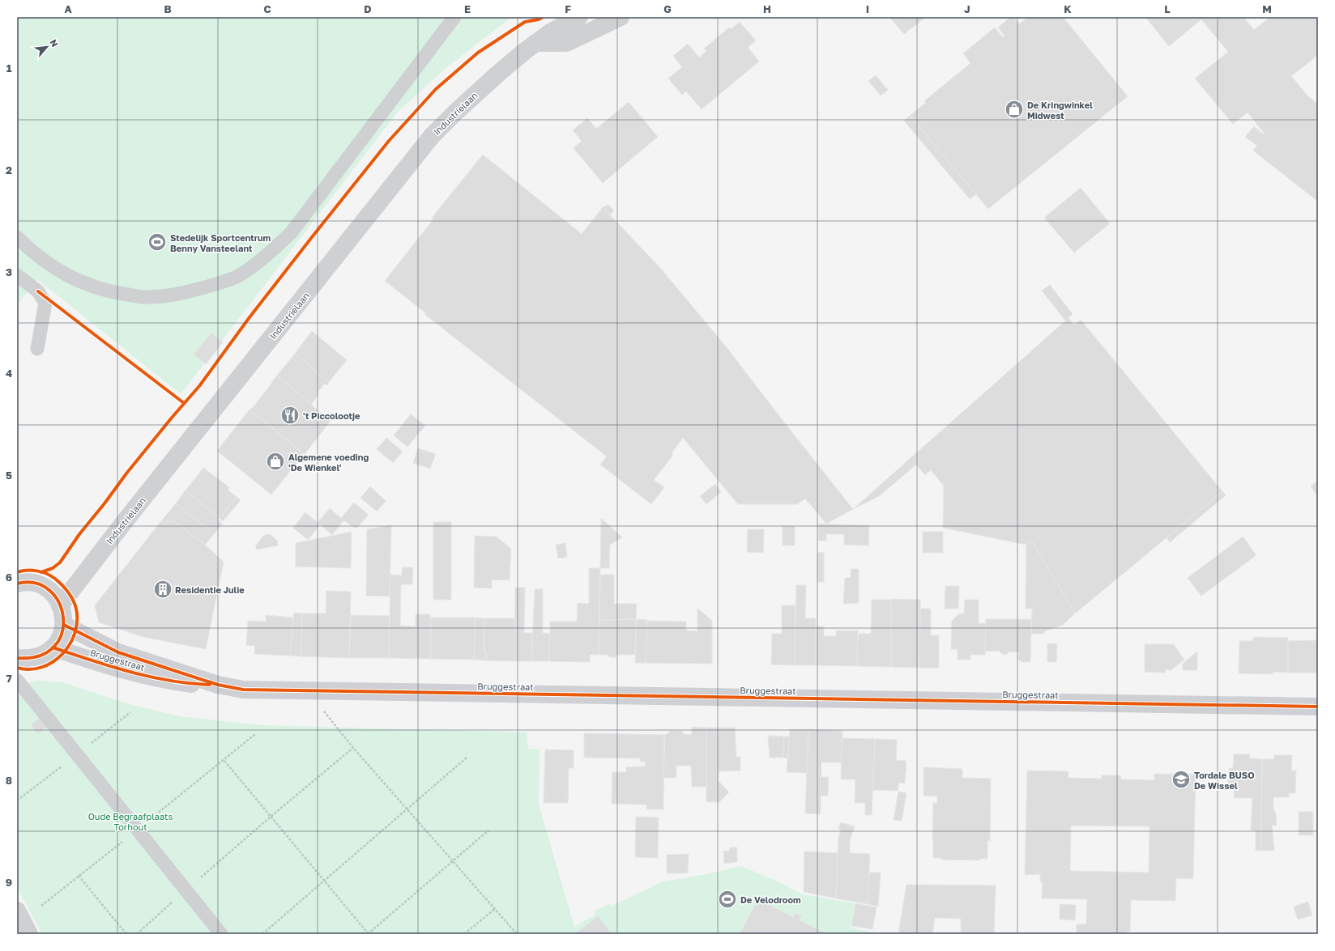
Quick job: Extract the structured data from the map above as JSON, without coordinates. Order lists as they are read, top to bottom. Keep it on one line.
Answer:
{"streets":{"street":["Industrielaan","Bruggestraat"]},"parks":["Oude Begraafplaats Torhout"],"places":{"shop":["De Kringwinkel Midwest","Algemene voeding 'De Wienkel'"],"sports":["Stedelijk Sportcentrum Benny Vansteelant","De Velodroom"],"restaurant":["'t Piccolootje"],"building":["Residentie Julie"],"school or university":["Tordale BUSO De Wissel"]},"north":"top right","grid":{"columns":["A","B","C","D","E","F","G","H","I","J","K","L","M"],"rows":["1","2","3","4","5","6","7","8","9"]}}
